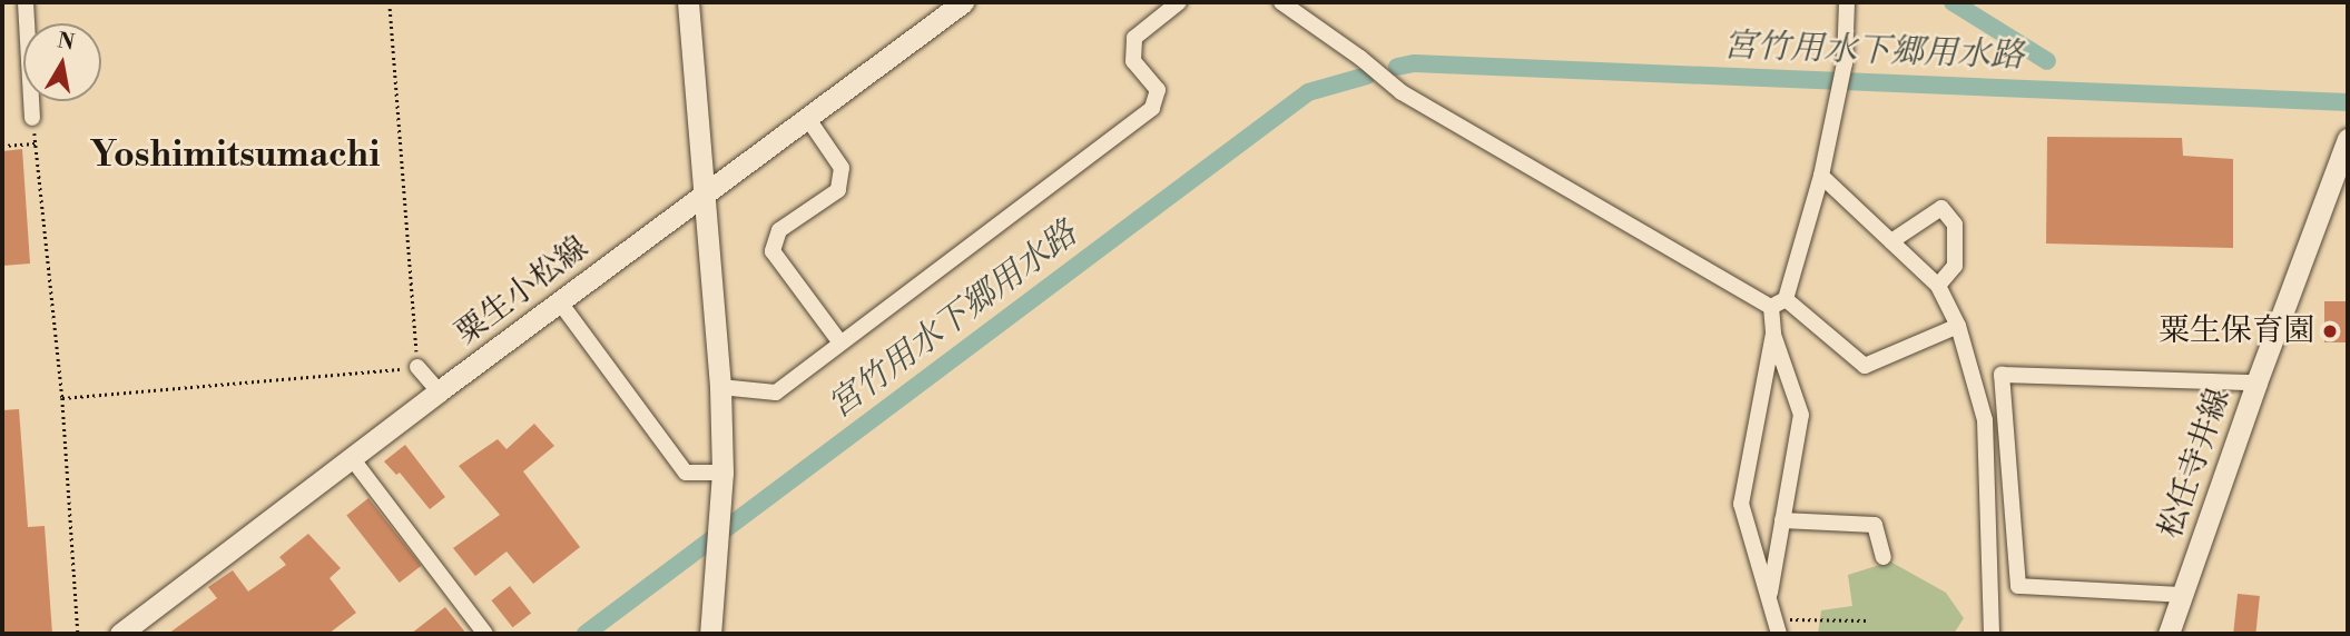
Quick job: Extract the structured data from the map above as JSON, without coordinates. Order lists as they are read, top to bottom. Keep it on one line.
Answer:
{"streets":{"main road":["粟生小松線","松任寺井線"]},"districts":["Yoshimitsumachi"],"water":["宮竹用水下郷用水路"],"places":["粟生保育園"],"north":"top"}
